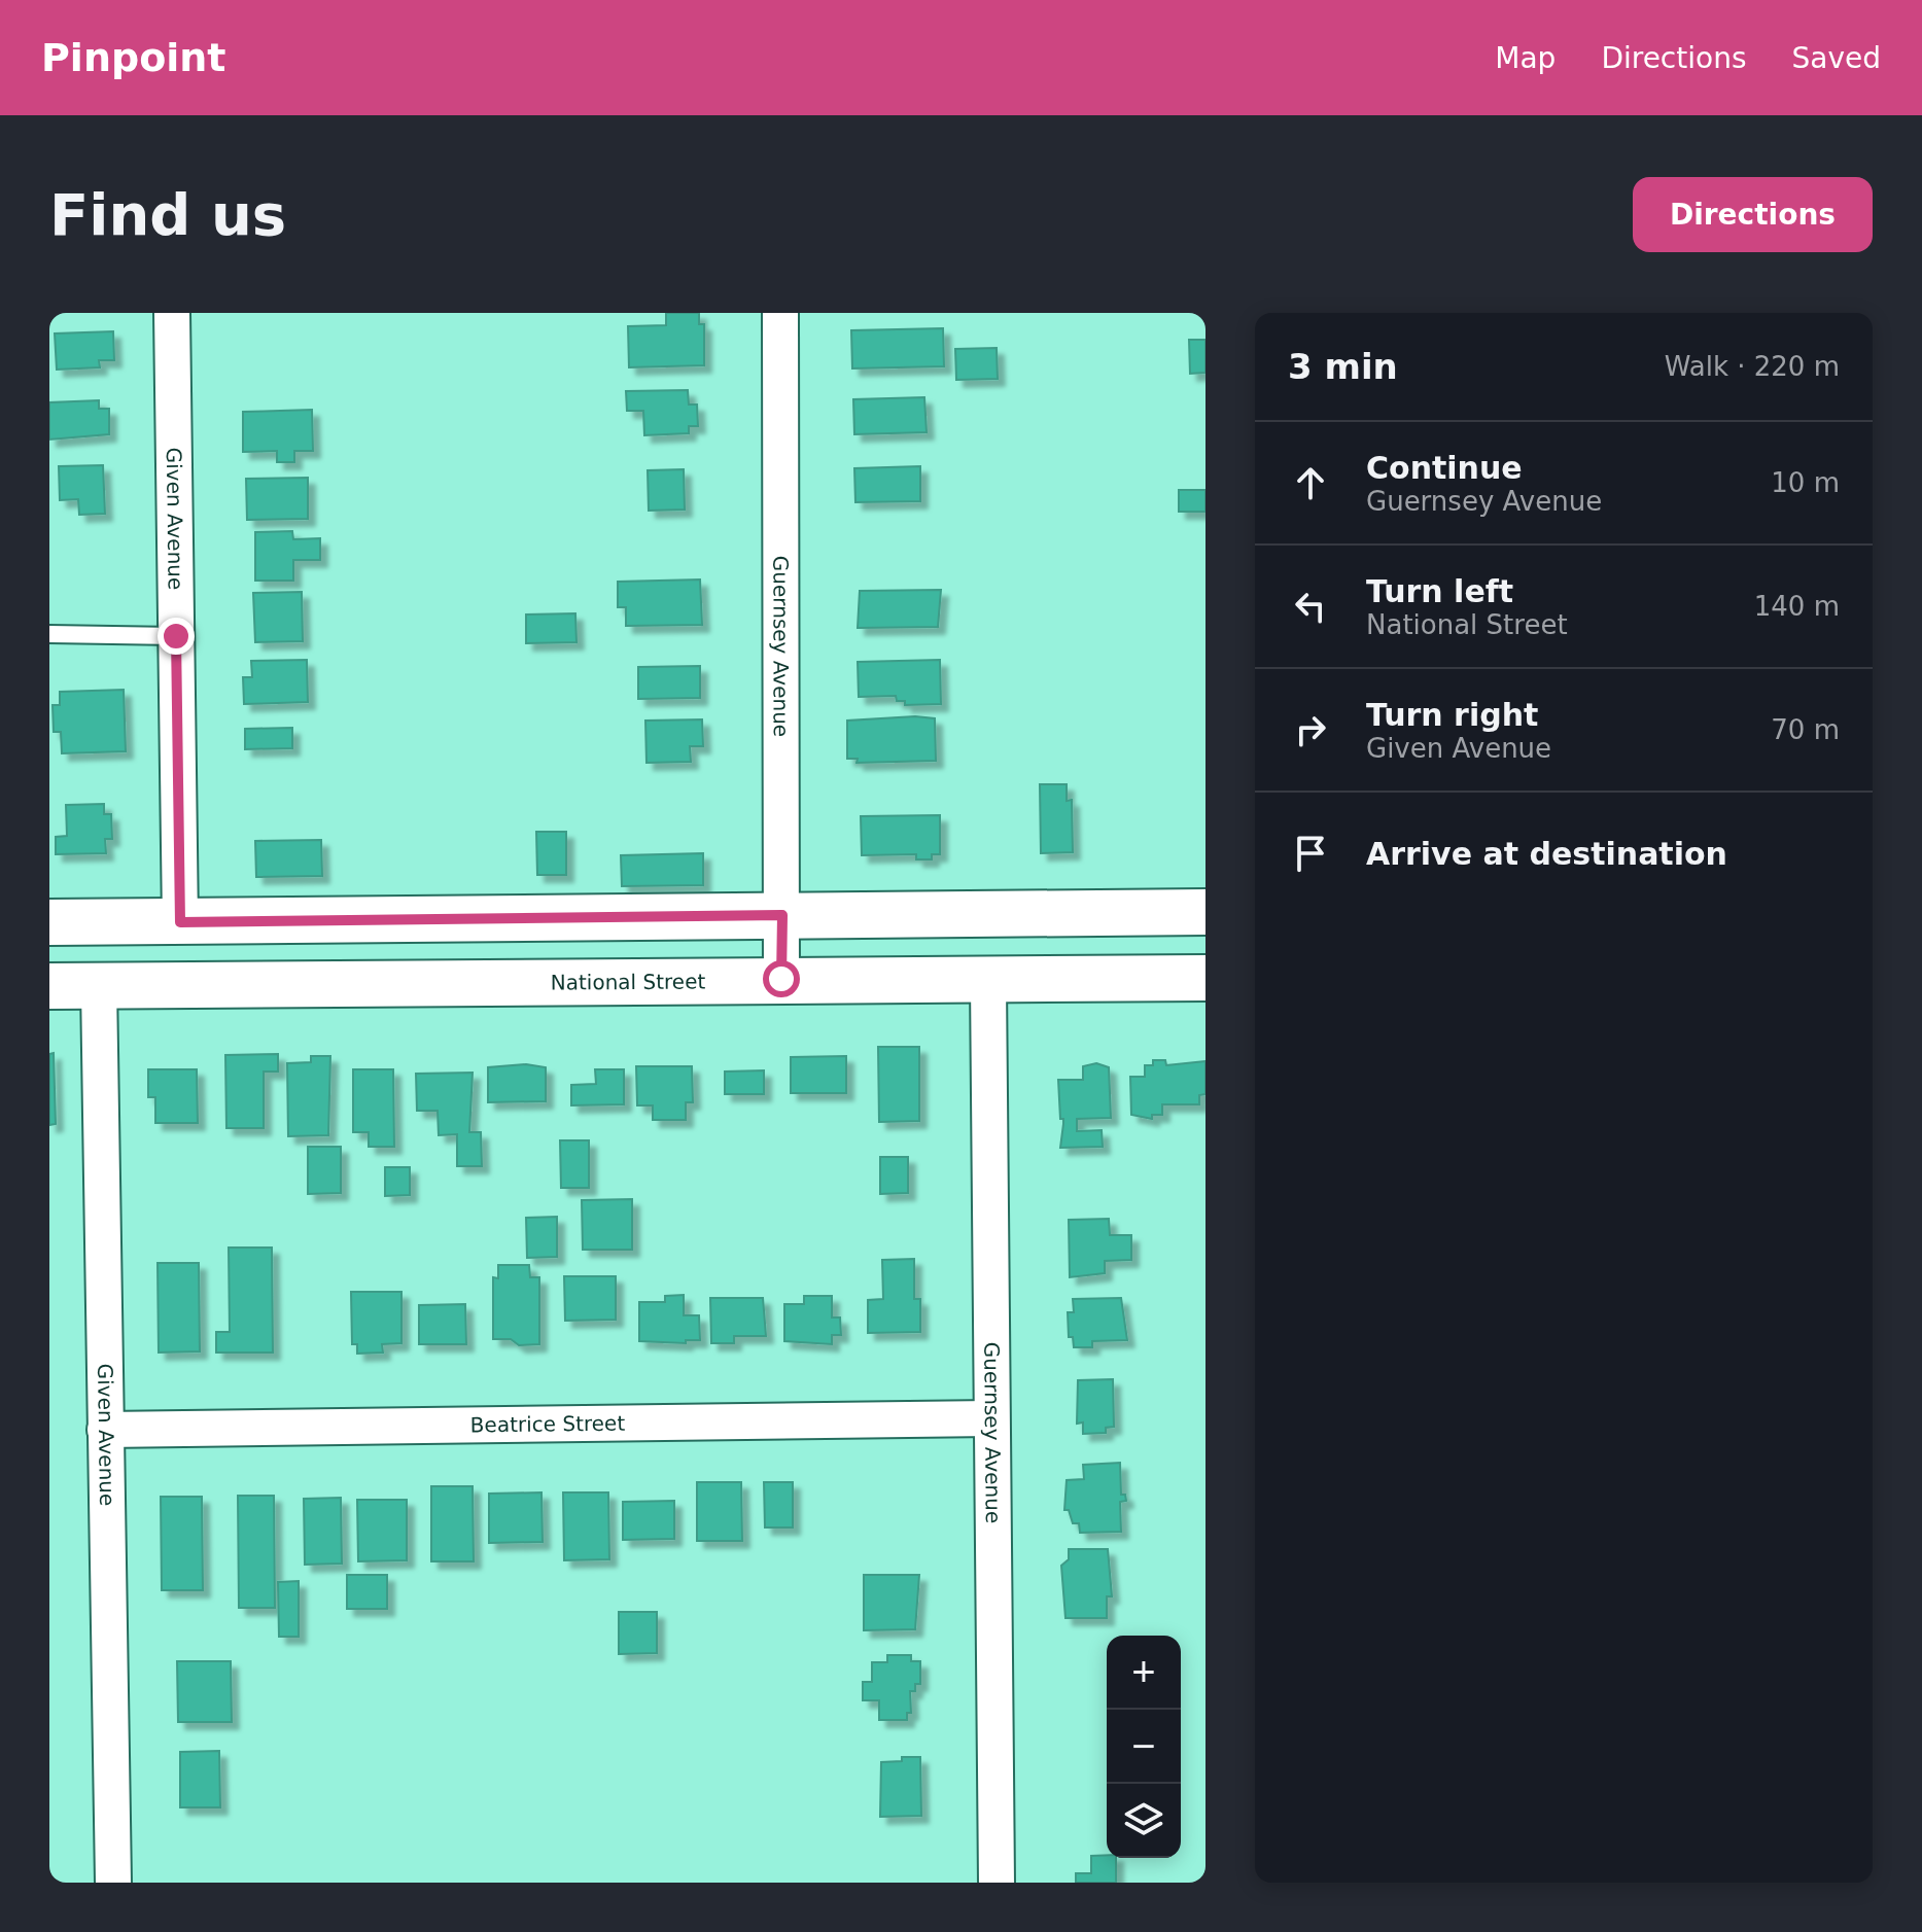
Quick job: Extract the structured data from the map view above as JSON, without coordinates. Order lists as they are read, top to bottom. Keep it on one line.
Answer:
{"streets":{"main road":["National Street"],"street":["Given Avenue","Guernsey Avenue","Beatrice Street"]},"crossings":[["Given Avenue","National Street"],["Given Avenue","Beatrice Street"],["Guernsey Avenue","National Street"],["Guernsey Avenue","Beatrice Street"]],"page":{"header":"Pinpoint","nav":["Map","Directions","Saved"],"buttons":"Directions","title":"Find us","heading":["3 min","Walk · 220 m"],"list":[["Continue","Guernsey Avenue","10 m"],["Turn left","National Street","140 m"],["Turn right","Given Avenue","70 m"],"Arrive at destination"],"map_buttons":["+","−"]}}
